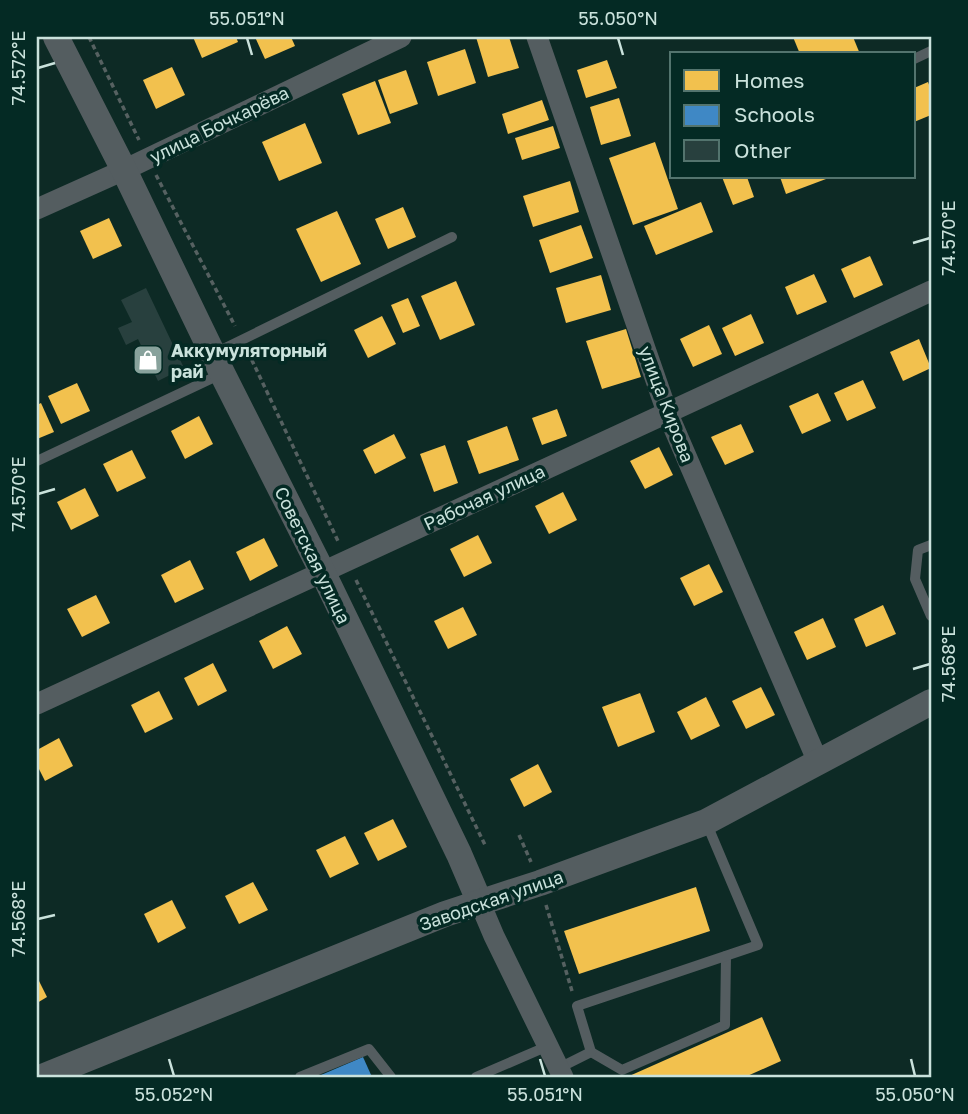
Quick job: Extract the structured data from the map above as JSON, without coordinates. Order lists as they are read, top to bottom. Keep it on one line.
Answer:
{"streets":{"street":["улица Бочкарёва","улица Кирова","Рабочая улица","Советская улица","Заводская улица"]},"crossings":[["улица Бочкарёва","Советская улица"],["улица Кирова","Рабочая улица"],["улица Кирова","Заводская улица"],["Рабочая улица","Советская улица"],["Советская улица","Заводская улица"]],"places":{"shop":["Аккумуляторный рай"]},"legend":["Homes","Schools","Other"],"coordinates":["55.051°N","55.050°N","74.572°E","74.570°E","74.568°E","55.052°N"]}
